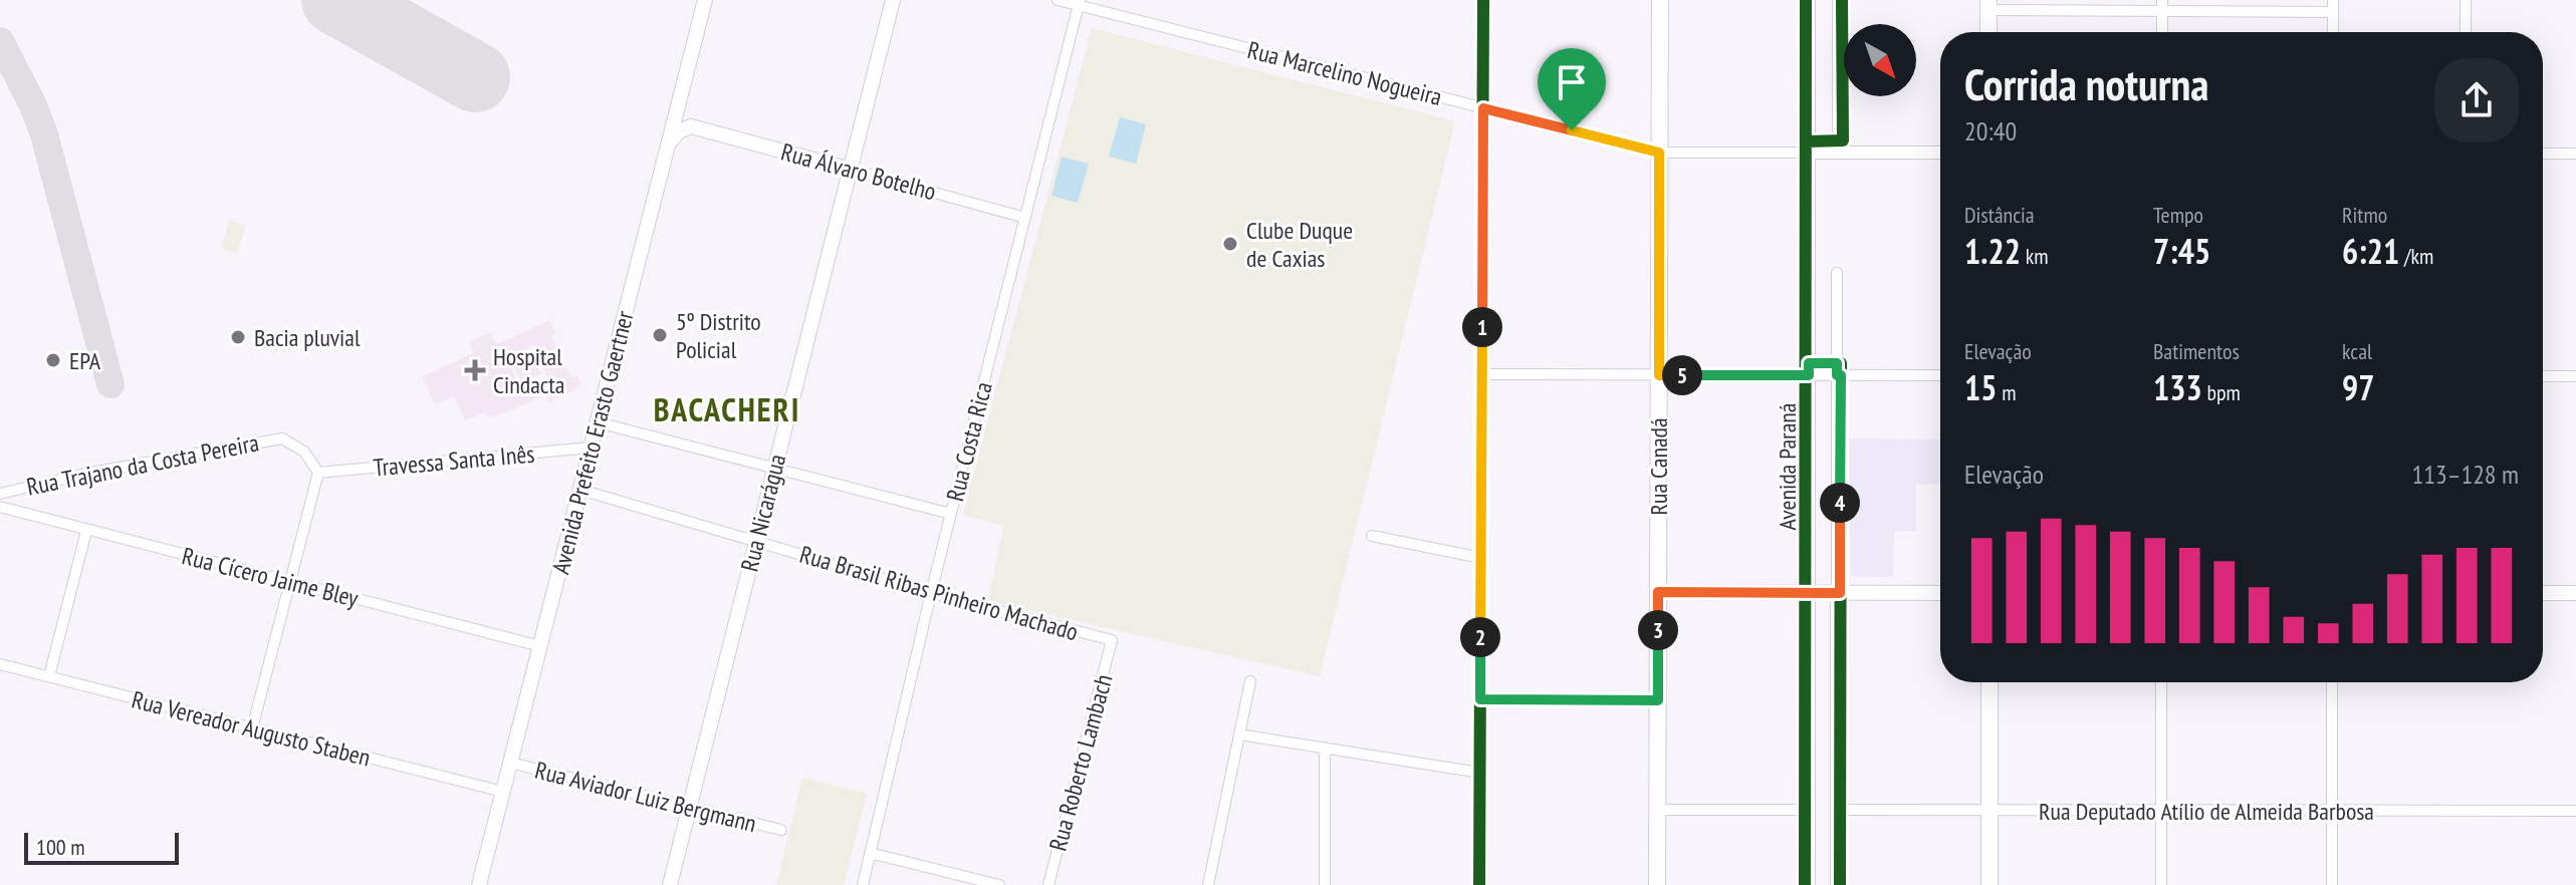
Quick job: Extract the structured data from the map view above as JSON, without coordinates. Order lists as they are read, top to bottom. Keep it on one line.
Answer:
{"streets":{"main road":["Rua Álvaro Botelho","Avenida Prefeito Erasto Gaertner","Rua Canadá","Rua Nicarágua"],"street":["Rua Marcelino Nogueira","Rua Costa Rica","Travessa Santa Inês","Rua Trajano da Costa Pereira","Avenida Paraná","Rua Cícero Jaime Bley","Rua Brasil Ribas Pinheiro Machado","Rua Vereador Augusto Staben","Rua Roberto Lambach","Rua Aviador Luiz Bergmann","Rua Deputado Atílio de Almeida Barbosa"]},"crossings":[["Rua Marcelino Nogueira","Rua Costa Rica"],["Rua Marcelino Nogueira","Rua Canadá"],["Rua Marcelino Nogueira","Avenida Paraná"],["Rua Álvaro Botelho","Rua Costa Rica"],["Rua Álvaro Botelho","Rua Nicarágua"],["Rua Costa Rica","Rua Brasil Ribas Pinheiro Machado"],["Avenida Prefeito Erasto Gaertner","Travessa Santa Inês"],["Avenida Prefeito Erasto Gaertner","Rua Cícero Jaime Bley"],["Avenida Prefeito Erasto Gaertner","Rua Brasil Ribas Pinheiro Machado"],["Avenida Prefeito Erasto Gaertner","Rua Vereador Augusto Staben"],["Avenida Prefeito Erasto Gaertner","Rua Aviador Luiz Bergmann"],["Travessa Santa Inês","Rua Trajano da Costa Pereira"],["Avenida Paraná","Rua Deputado Atílio de Almeida Barbosa"],["Rua Nicarágua","Rua Brasil Ribas Pinheiro Machado"],["Rua Nicarágua","Rua Aviador Luiz Bergmann"],["Rua Brasil Ribas Pinheiro Machado","Rua Roberto Lambach"]],"districts":["BACACHERI"],"places":{"other":["Clube Duque de Caxias","5º Distrito Policial","Bacia pluvial","EPA"],"health":["Hospital Cindacta"]},"scale_bar":"100 m","north":"bottom right","page":{"heading":["Corrida noturna","20:40"],"stats":[["Distância","1.22 km"],["Tempo","7:45"],["Ritmo","6:21 /km"],["Elevação","15 m"],["Batimentos","133 bpm"],["kcal","97"]],"pins":["1","5","4","3","2"],"chart":["Elevação","113–128 m"],"scale":"100 m"}}
